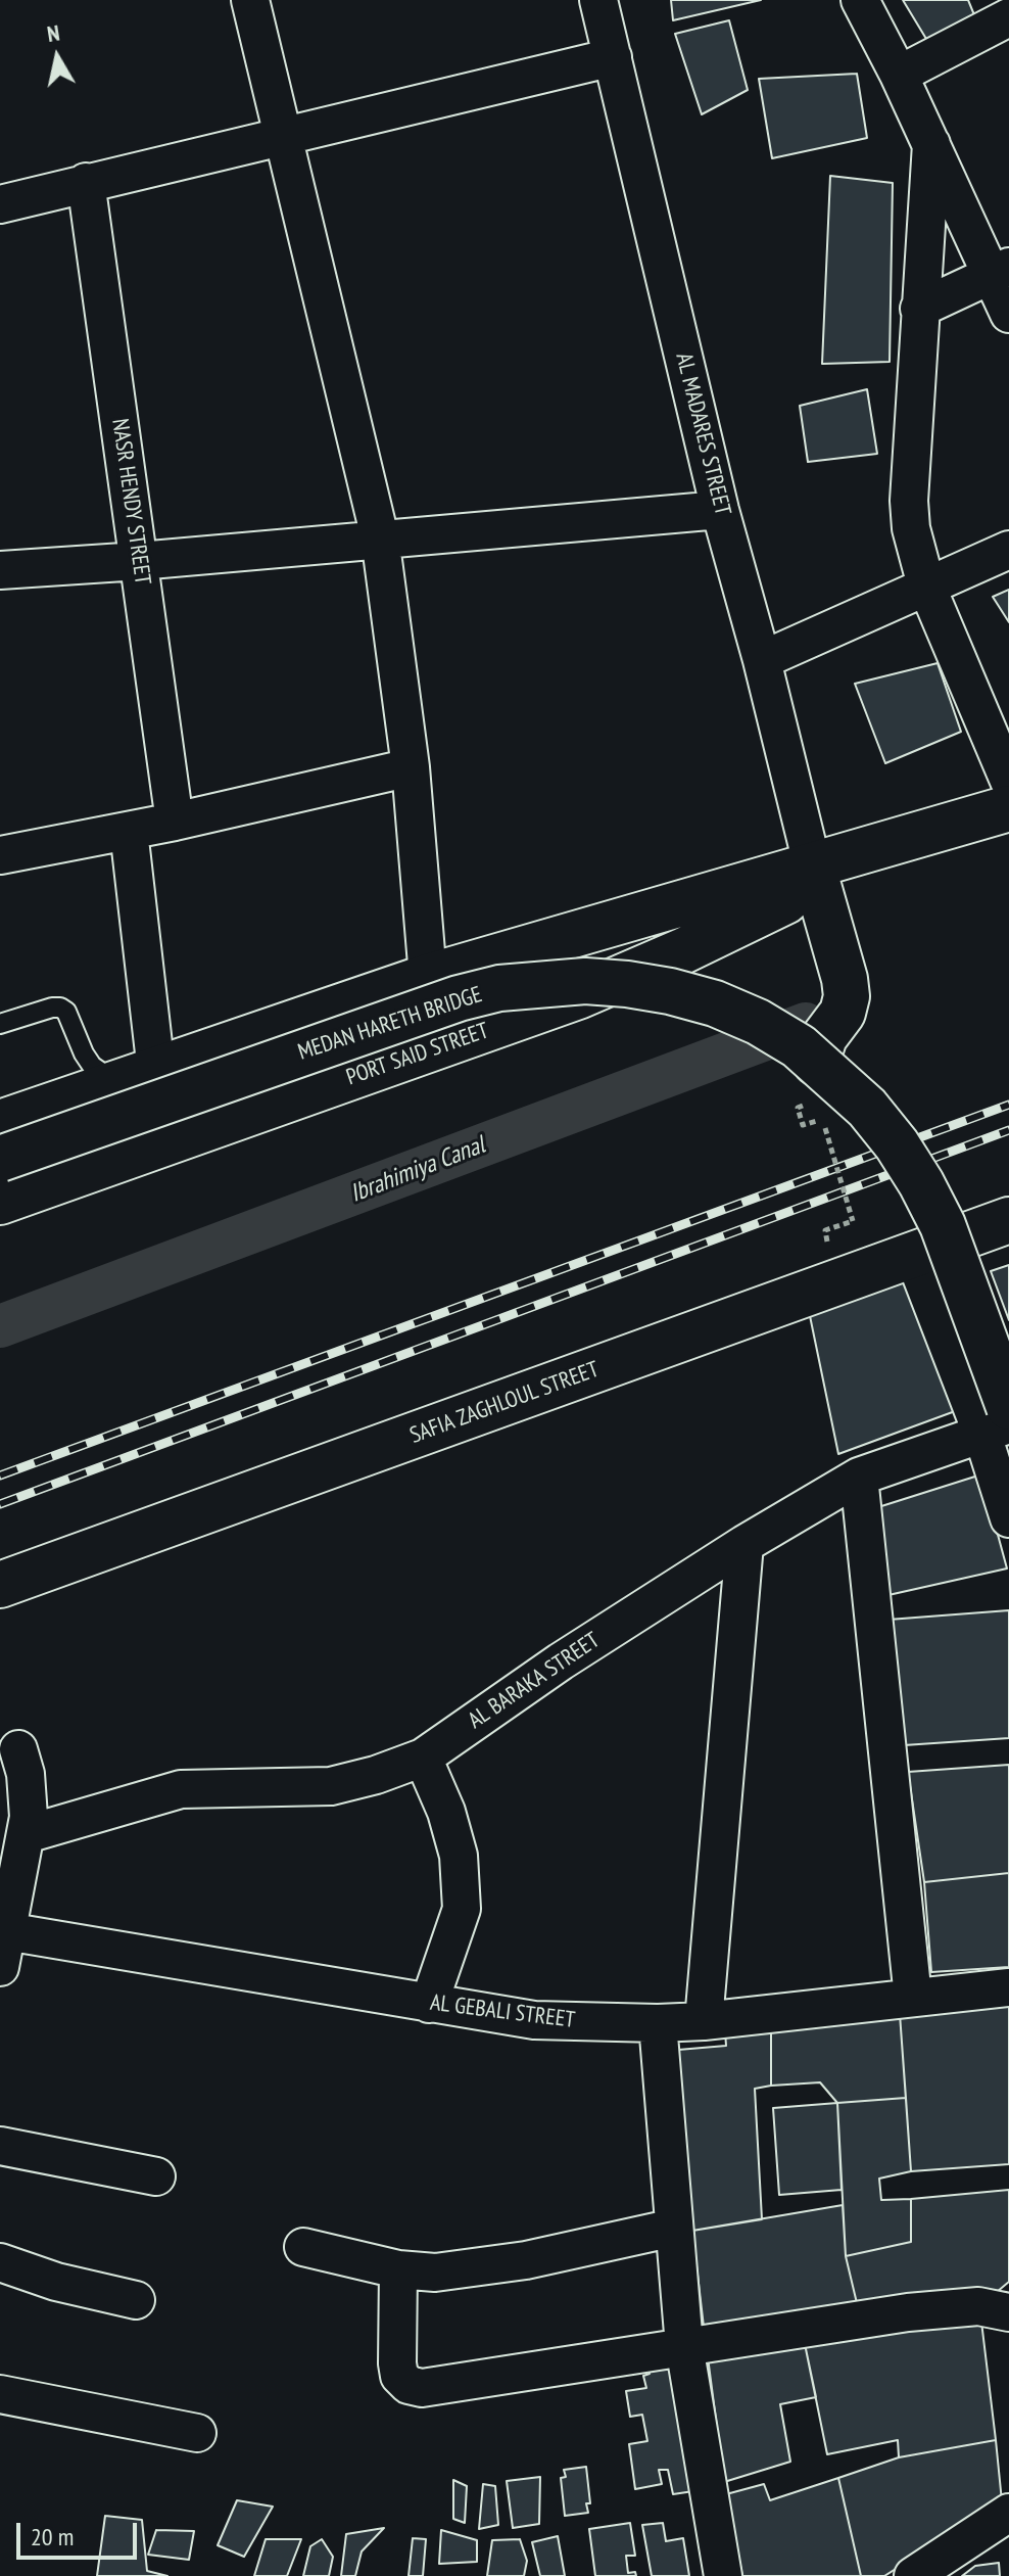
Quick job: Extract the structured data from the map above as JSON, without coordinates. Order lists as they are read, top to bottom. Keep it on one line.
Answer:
{"streets":{"main road":["MEDAN HARETH BRIDGE","PORT SAID STREET","SAFIA ZAGHLOUL STREET"],"street":["AL MADARES STREET","NASR HENDY STREET","AL BARAKA STREET","AL GEBALI STREET"]},"crossings":[["AL MADARES STREET","PORT SAID STREET"],["MEDAN HARETH BRIDGE","AL BARAKA STREET"]],"water":["Ibrahimiya Canal"],"scale_bar":"20 m","north":"top"}
